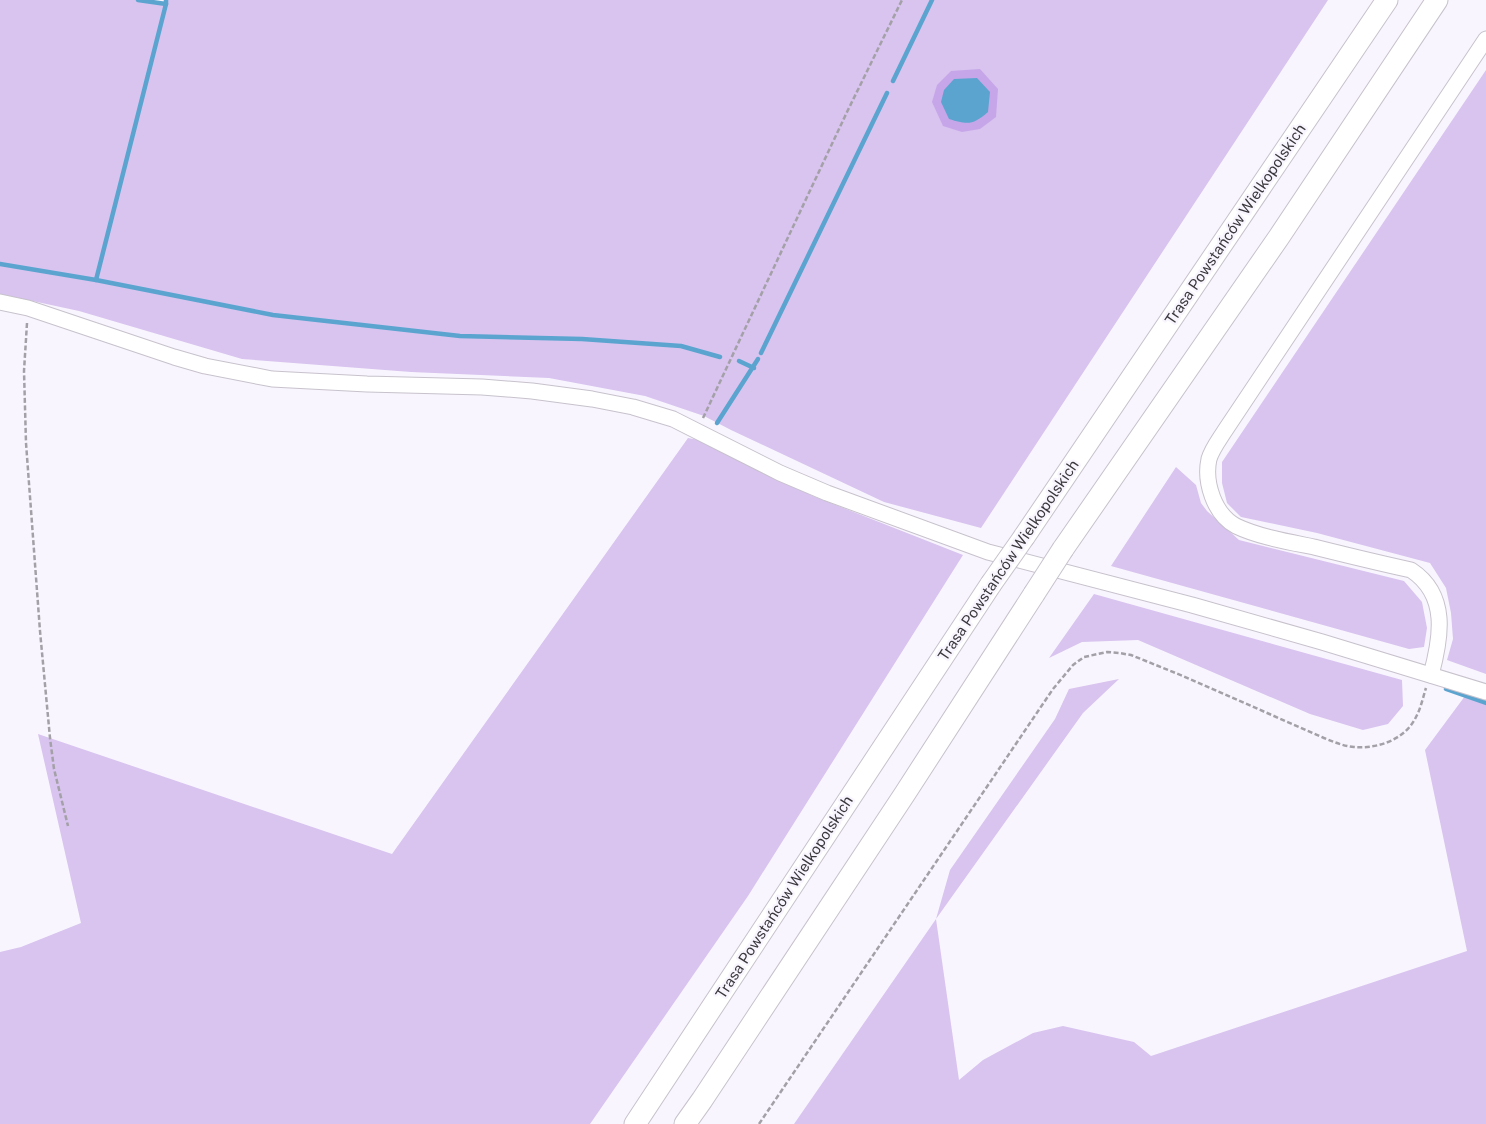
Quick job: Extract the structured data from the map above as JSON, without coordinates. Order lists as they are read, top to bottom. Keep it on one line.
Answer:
{"streets":{"highway":["Trasa Powstańców Wielkopolskich"]}}
